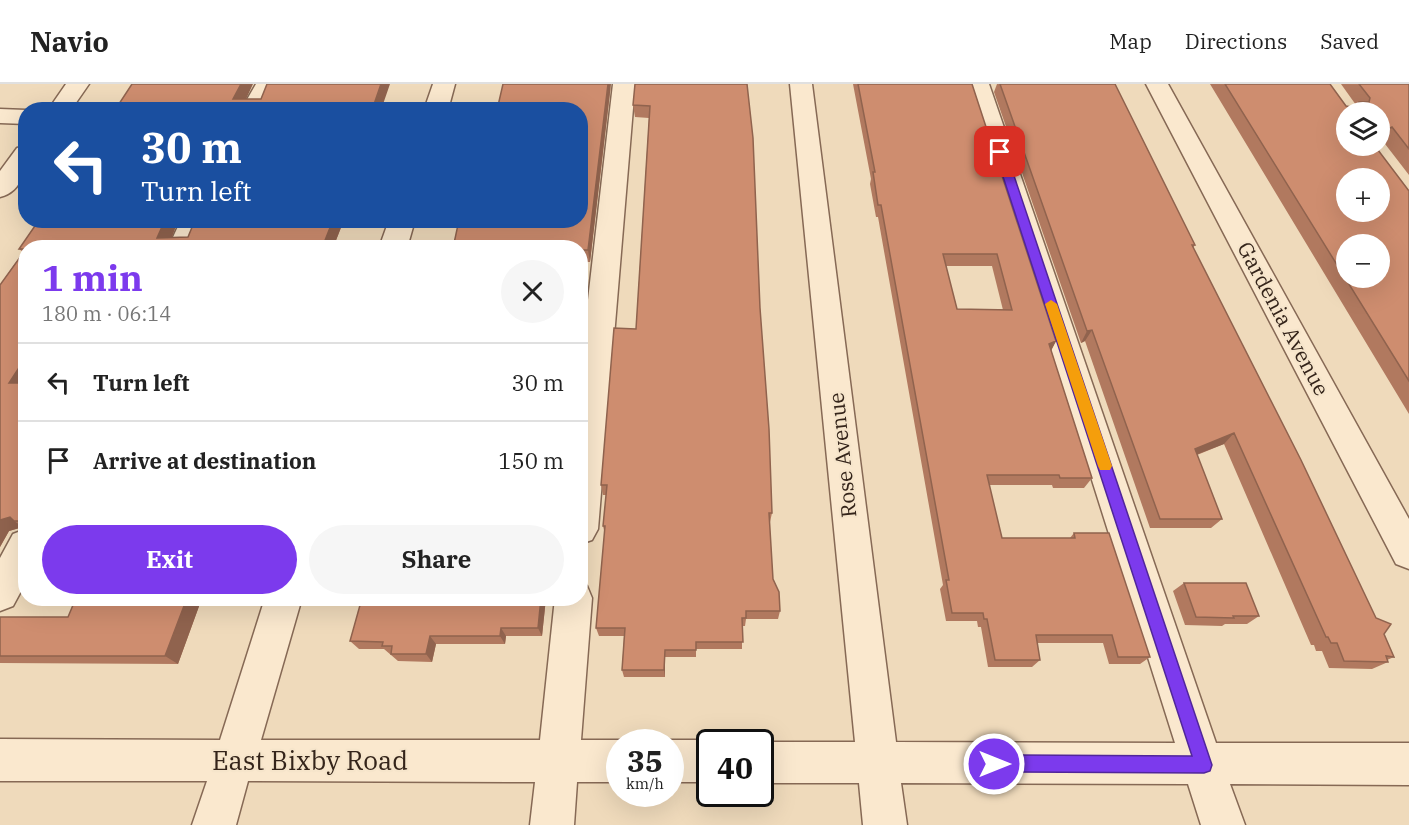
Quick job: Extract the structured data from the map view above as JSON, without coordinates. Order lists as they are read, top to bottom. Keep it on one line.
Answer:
{"streets":{"street":["Gardenia Avenue","Rose Avenue","East Bixby Road"]},"page":{"header":"Navio","nav":["Map","Directions","Saved"],"map_buttons":["+","−"],"turn":["30 m","Turn left"],"heading":["1 min","180 m · 06:14"],"list":[{"name":"Turn left","value":"30 m"},{"name":"Arrive at destination","value":"150 m"}],"buttons":["Exit","Share"],"speed":"35 km/h","limit":"40"}}
